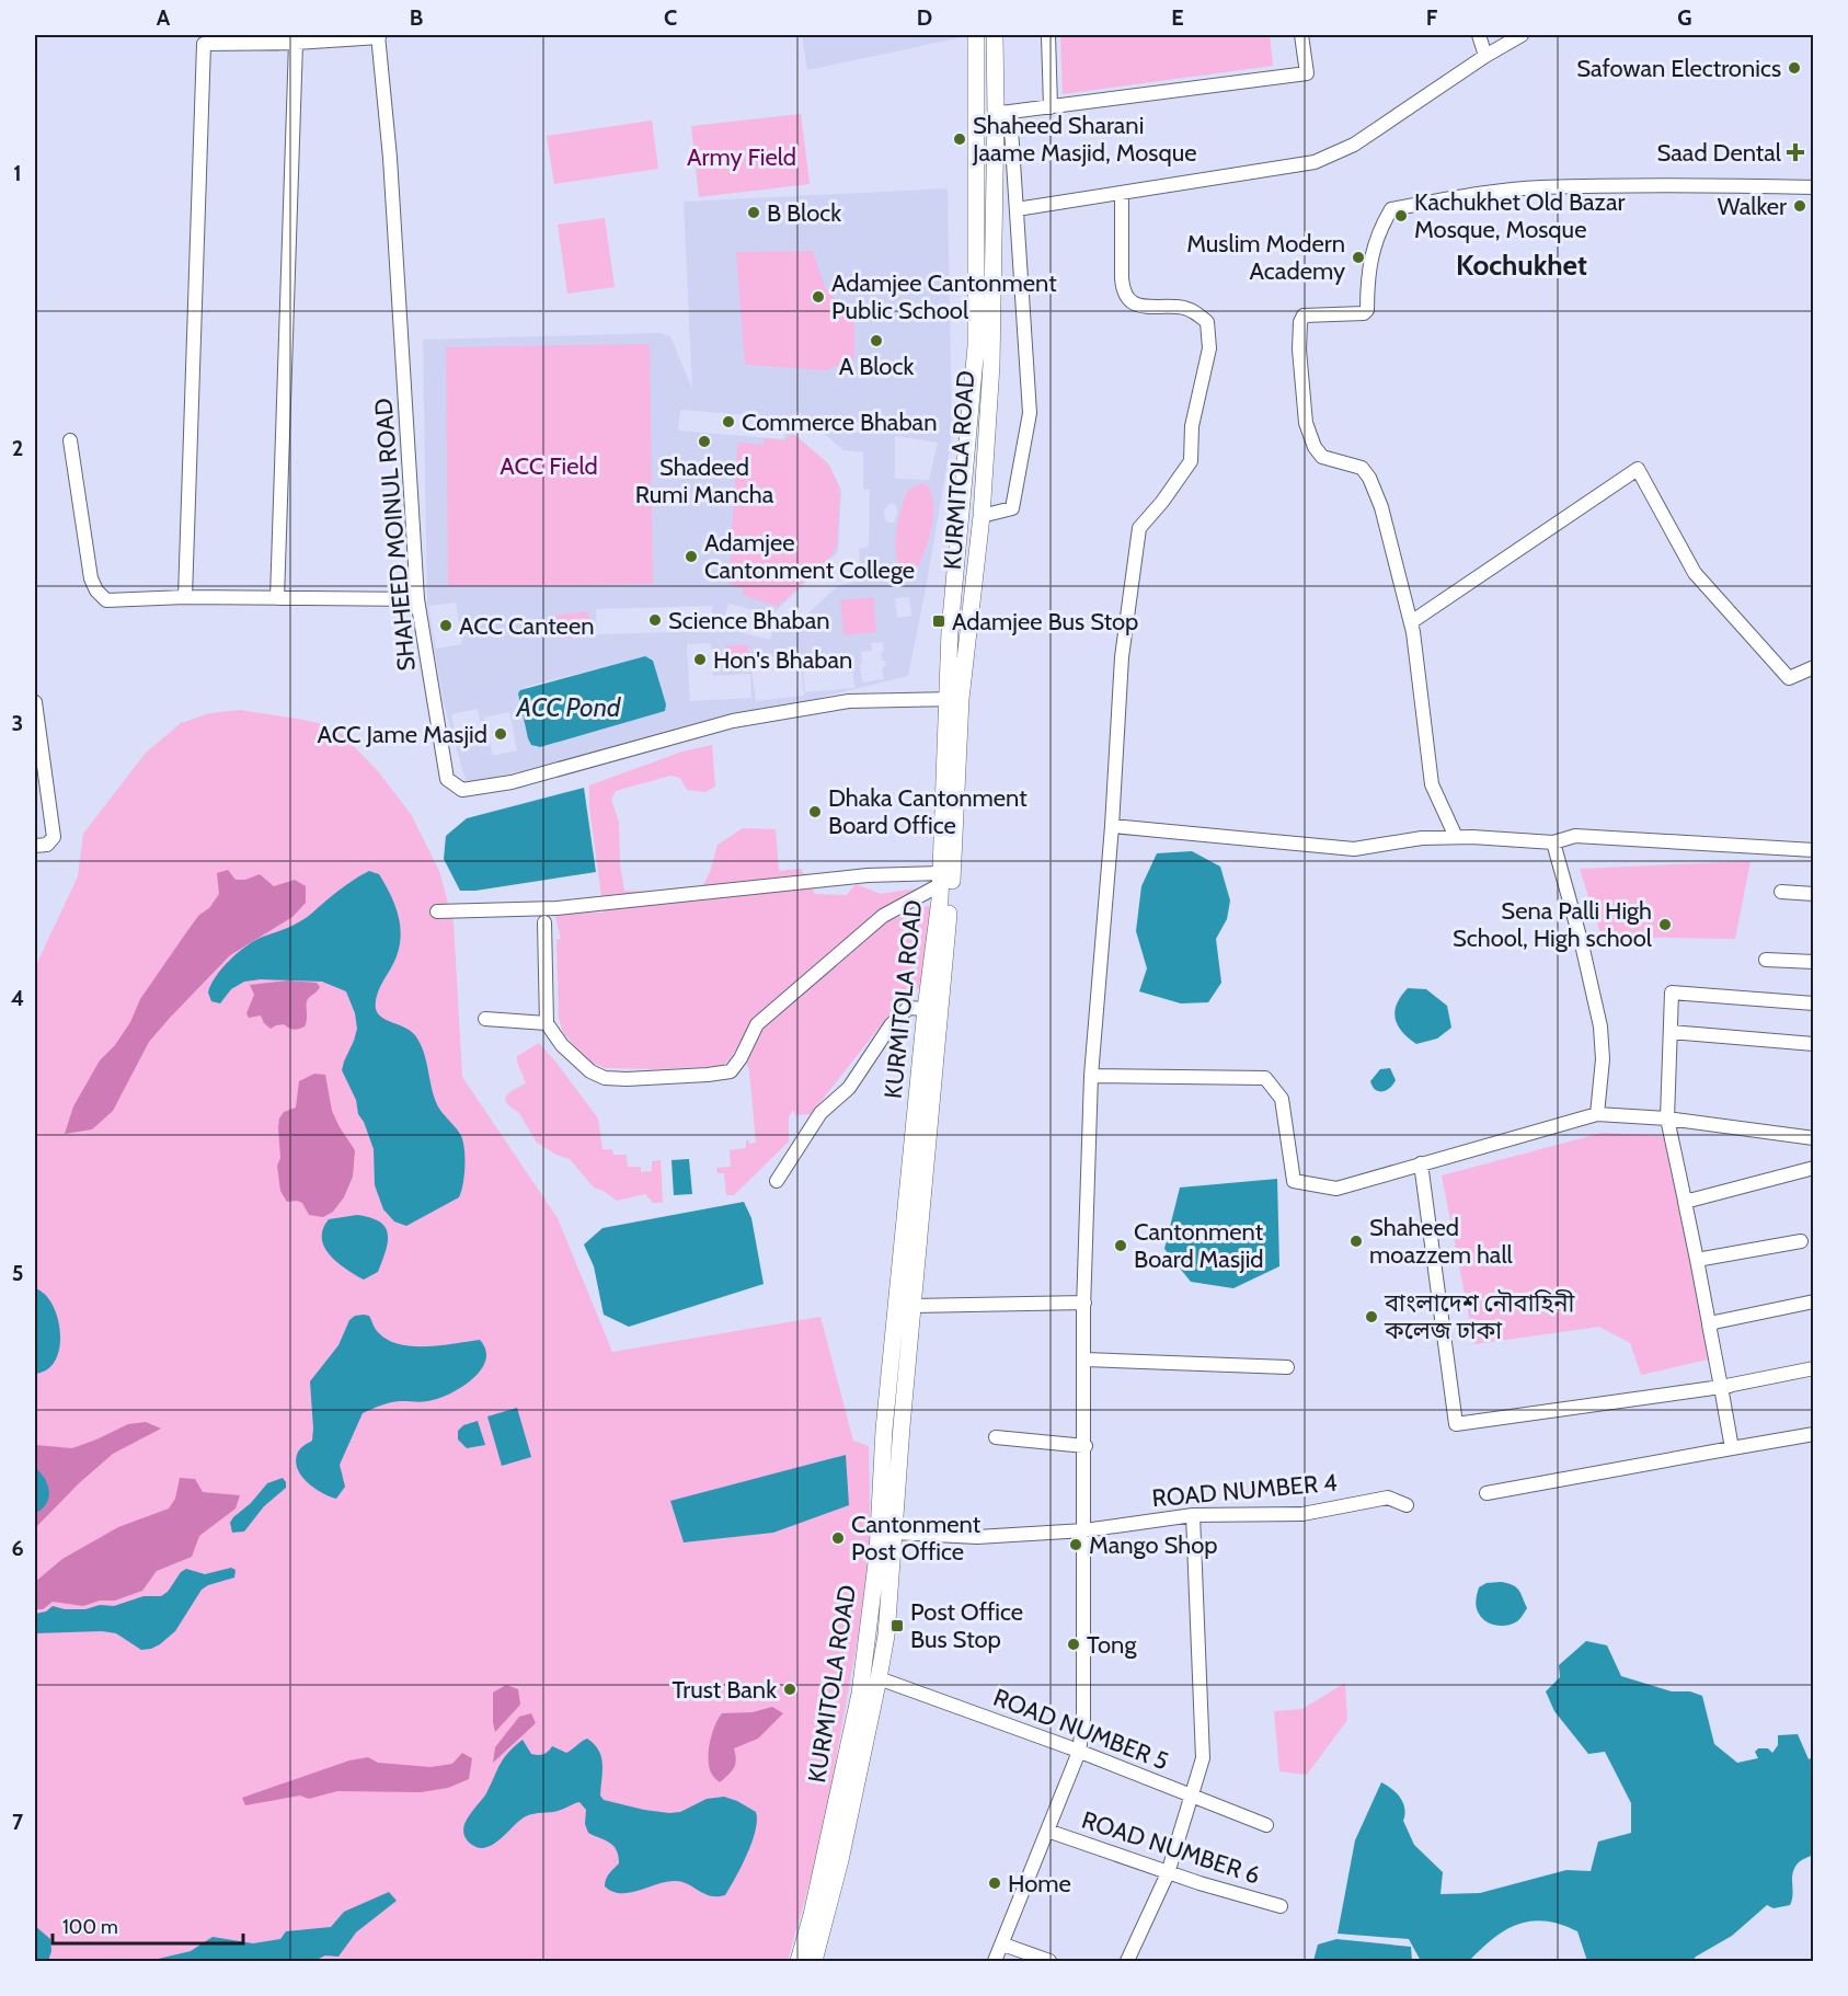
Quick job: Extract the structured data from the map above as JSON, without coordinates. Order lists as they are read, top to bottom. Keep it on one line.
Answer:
{"streets":{"main road":["KURMITOLA ROAD"],"street":["SHAHEED MOINUL ROAD","ROAD NUMBER 4","ROAD NUMBER 5","ROAD NUMBER 6"]},"crossings":[["KURMITOLA ROAD","SHAHEED MOINUL ROAD"],["KURMITOLA ROAD","ROAD NUMBER 4"],["KURMITOLA ROAD","ROAD NUMBER 5"]],"districts":["Kochukhet"],"water":["ACC Pond"],"parks":["Army Field","ACC Field"],"places":{"other":["Safowan Electronics","Shaheed Sharani Jaame Masjid, Mosque","Walker","B Block","Kachukhet Old Bazar Mosque, Mosque","Muslim Modern Academy","Adamjee Cantonment Public School","A Block","Commerce Bhaban","Shadeed Rumi Mancha","Adamjee Cantonment College","Science Bhaban","ACC Canteen","Hon's Bhaban","ACC Jame Masjid","Dhaka Cantonment Board Office","Sena Palli High School, High school","Shaheed moazzem hall","Cantonment Board Masjid","বাংলাদেশ নৌবাহিনী কলেজ ঢাকা","Cantonment Post Office","Mango Shop","Tong","Trust Bank","Home"],"health":["Saad Dental"],"transit":["Adamjee Bus Stop","Post Office Bus Stop"]},"scale_bar":"100 m","grid":{"columns":["A","B","C","D","E","F","G"],"rows":["1","2","3","4","5","6","7"]}}
